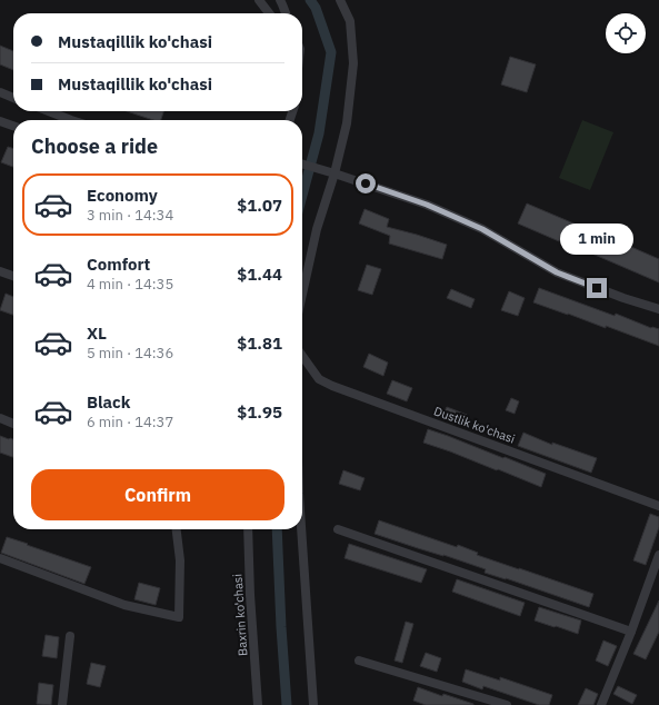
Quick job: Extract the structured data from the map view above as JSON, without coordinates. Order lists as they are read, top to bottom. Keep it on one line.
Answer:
{"streets":{"street":["Dustlik ko'chasi","Baxrin ko'chasi"]},"page":{"banner":["Mustaqillik ko'chasi","Mustaqillik ko'chasi"],"heading":"Choose a ride","list":[{"name":"Economy","note":"3 min · 14:34","value":"$1.07"},{"name":"Comfort","note":"4 min · 14:35","value":"$1.44"},{"name":"XL","note":"5 min · 14:36","value":"$1.81"},{"name":"Black","note":"6 min · 14:37","value":"$1.95"}],"bubble":"1 min","buttons":"Confirm"}}
